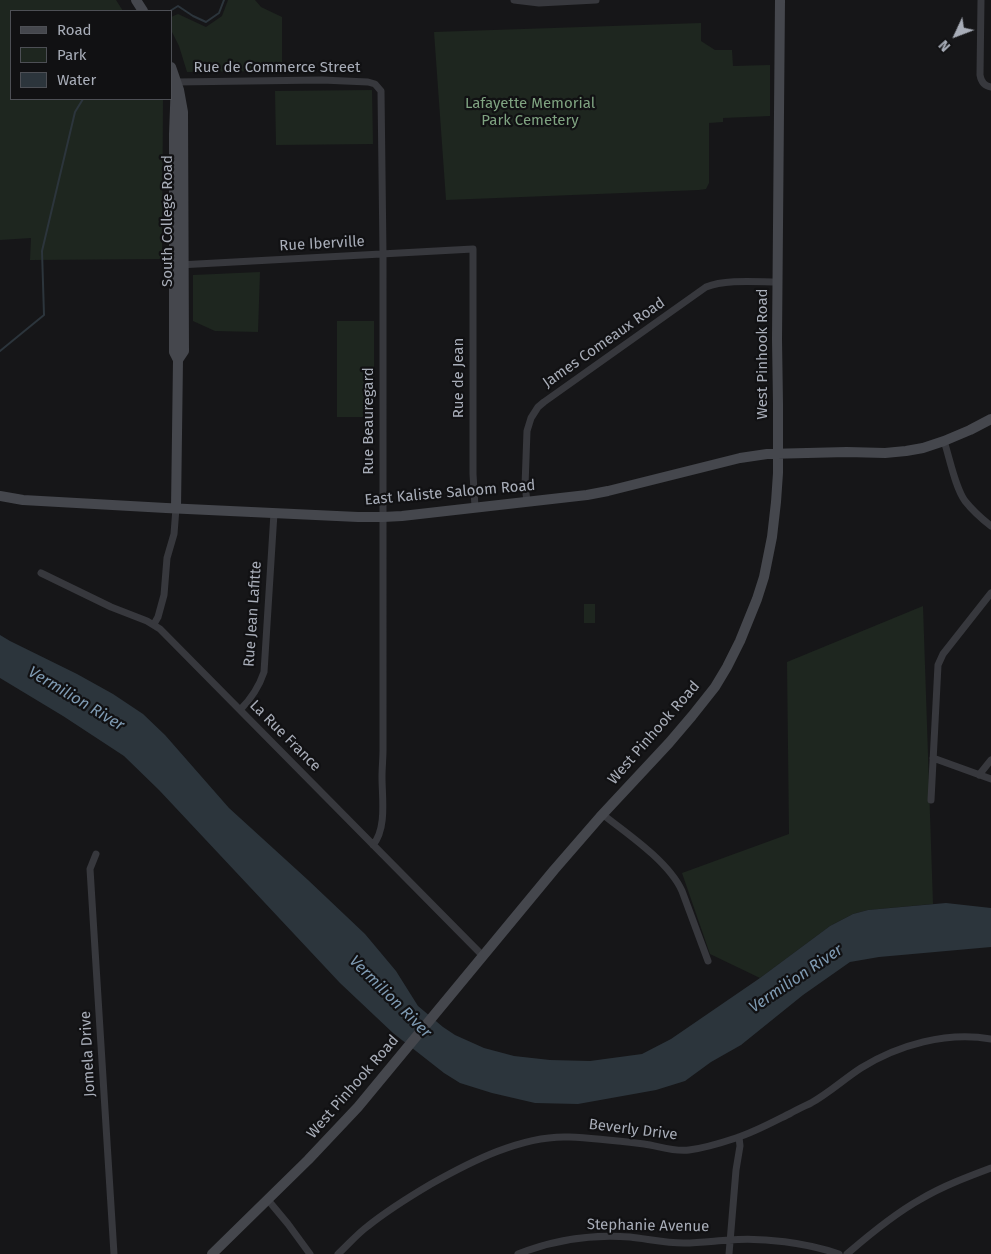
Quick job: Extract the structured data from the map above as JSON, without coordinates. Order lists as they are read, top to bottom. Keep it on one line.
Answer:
{"streets":{"main road":["South College Road","West Pinhook Road","East Kaliste Saloom Road"],"street":["Rue de Commerce Street","Rue Iberville","James Comeaux Road","Rue de Jean","Rue Beauregard","Rue Jean Lafitte","La Rue France","Jomela Drive","Beverly Drive","Stephanie Avenue"]},"crossings":[["Rue de Commerce Street","South College Road"],["Rue de Commerce Street","Rue Beauregard"],["South College Road","Rue Iberville"],["South College Road","East Kaliste Saloom Road"],["South College Road","La Rue France"],["Rue Iberville","Rue de Jean"],["Rue Iberville","Rue Beauregard"],["James Comeaux Road","West Pinhook Road"],["James Comeaux Road","East Kaliste Saloom Road"],["West Pinhook Road","East Kaliste Saloom Road"],["West Pinhook Road","La Rue France"],["Rue de Jean","East Kaliste Saloom Road"],["Rue Beauregard","East Kaliste Saloom Road"],["Rue Beauregard","La Rue France"],["East Kaliste Saloom Road","Rue Jean Lafitte"],["Rue Jean Lafitte","La Rue France"]],"water":["Vermilion River"],"parks":["Lafayette Memorial Park Cemetery"],"legend":["Road","Park","Water"],"north":"bottom left"}
